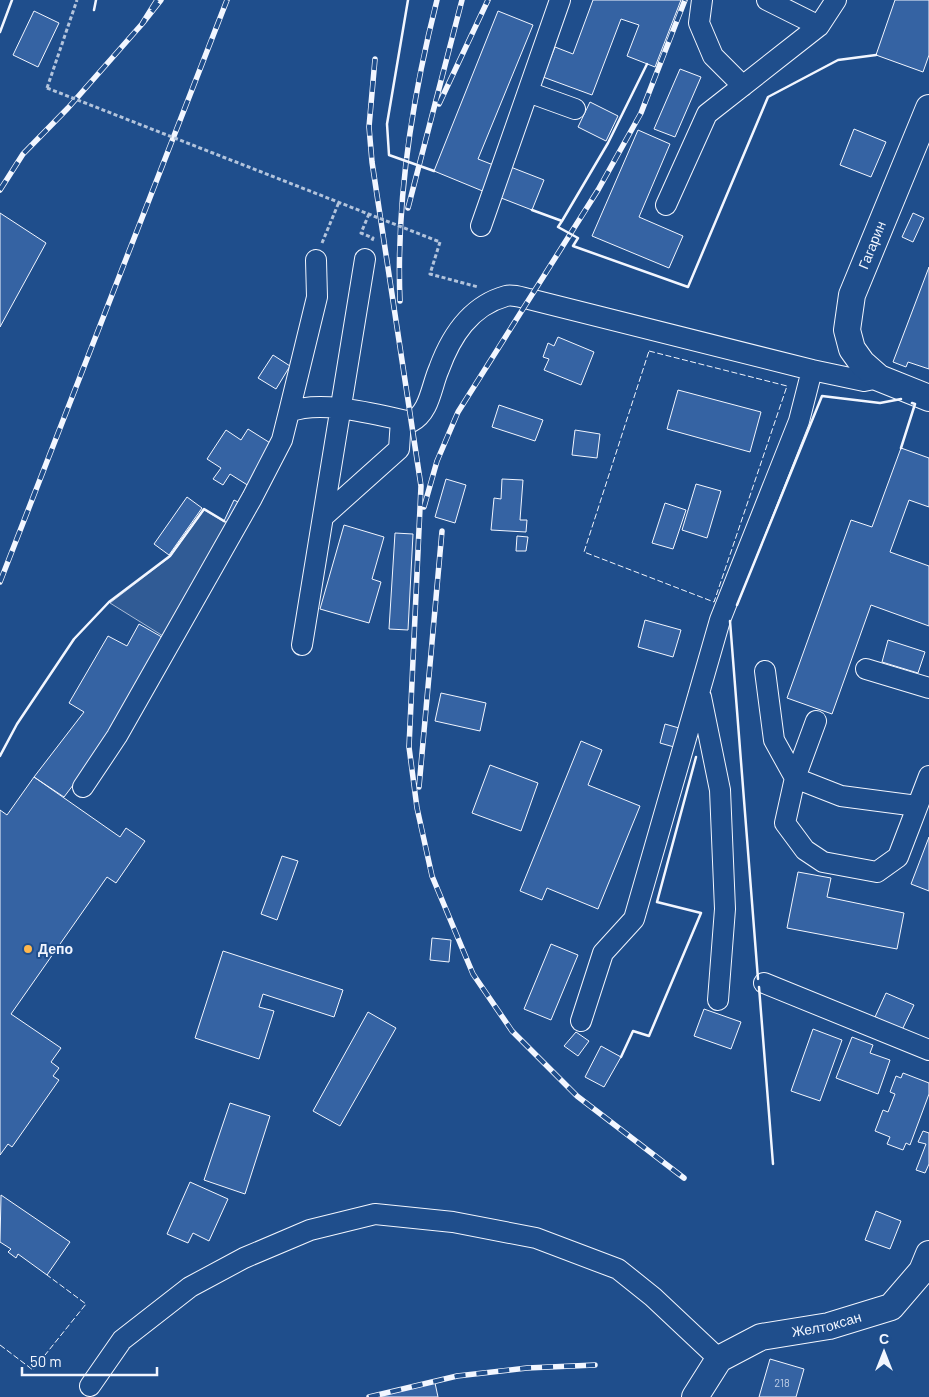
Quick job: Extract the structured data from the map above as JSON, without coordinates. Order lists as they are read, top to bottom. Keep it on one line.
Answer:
{"streets":{"main road":["Гагарин","Желтоксан"]},"places":["Депо"],"house_numbers":["218"],"scale_bar":"50 m","north":"top"}
